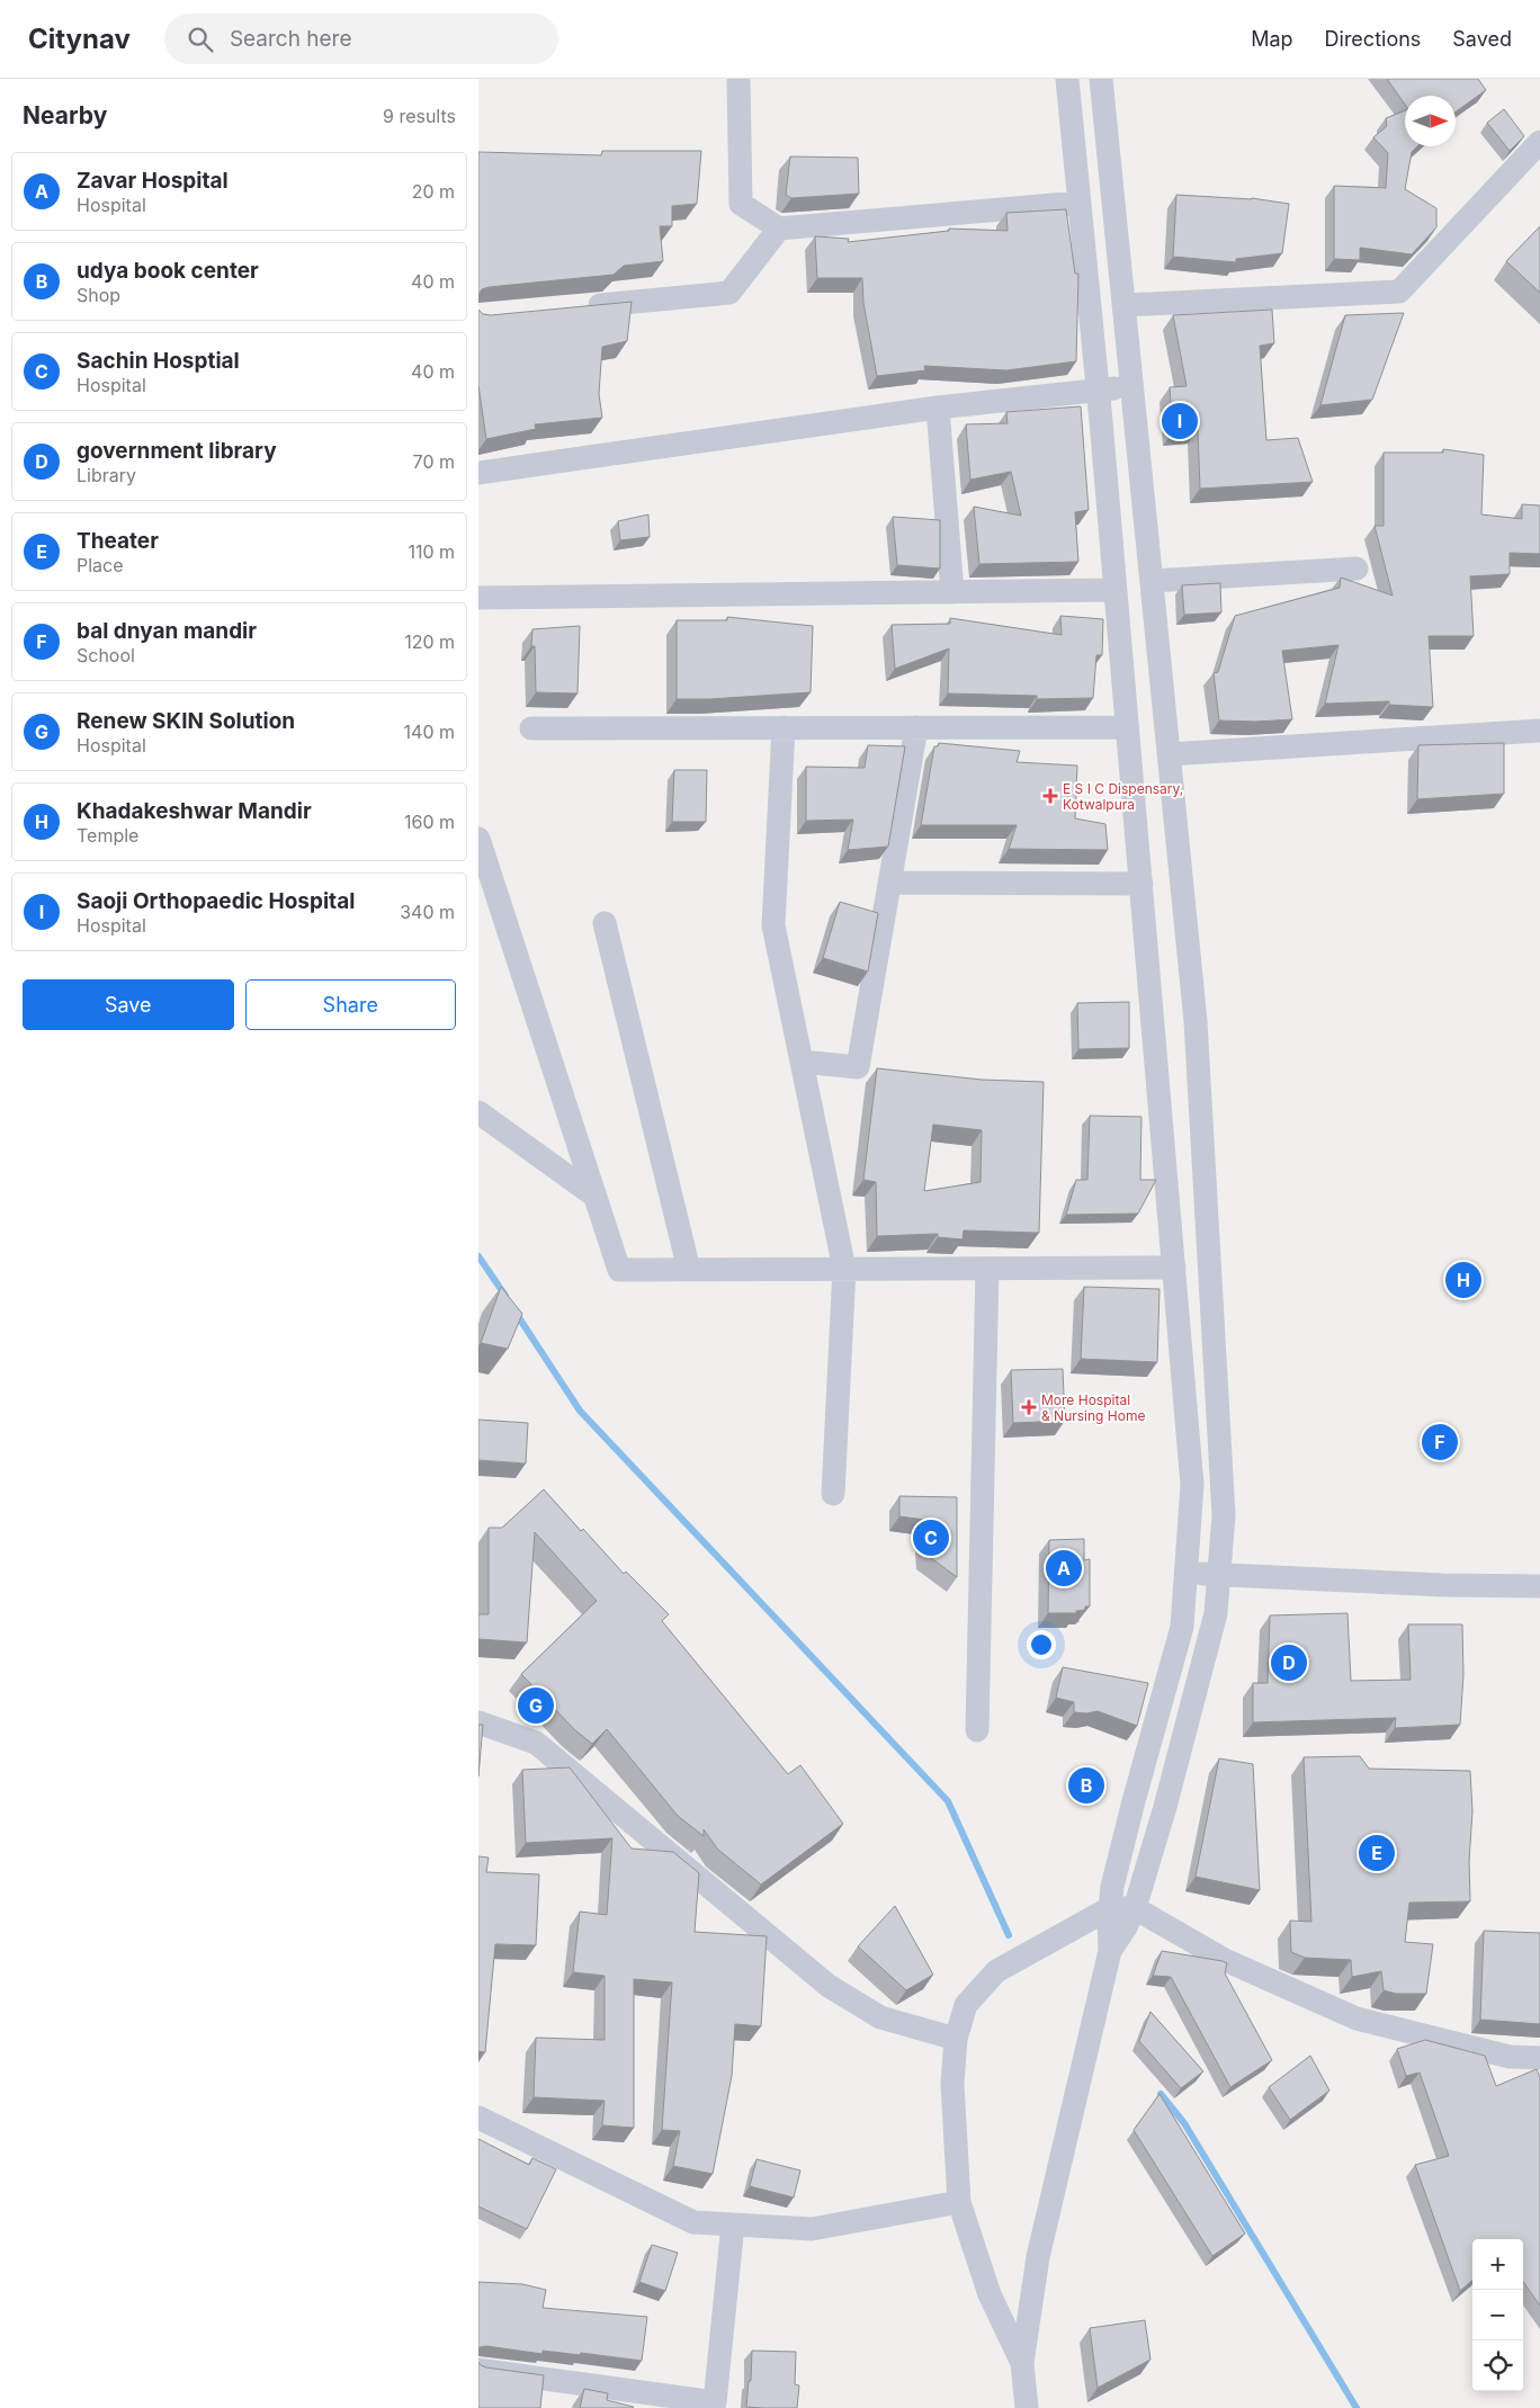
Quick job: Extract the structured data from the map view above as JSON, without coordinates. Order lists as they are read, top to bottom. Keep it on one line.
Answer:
{"places":{"health":["E S I C Dispensary, Kotwalpura","More Hospital & Nursing Home"]},"north":"right","page":{"header":"Citynav","search":"Search here","nav":["Map","Directions","Saved"],"heading":["Nearby","9 results"],"list":[{"mark":"A","name":"Zavar Hospital","note":"Hospital","value":"20 m"},{"mark":"B","name":"udya book center","note":"Shop","value":"40 m"},{"mark":"C","name":"Sachin Hosptial","note":"Hospital","value":"40 m"},{"mark":"D","name":"government library","note":"Library","value":"70 m"},{"mark":"E","name":"Theater","note":"Place","value":"110 m"},{"mark":"F","name":"bal dnyan mandir","note":"School","value":"120 m"},{"mark":"G","name":"Renew SKIN Solution","note":"Hospital","value":"140 m"},{"mark":"H","name":"Khadakeshwar Mandir","note":"Temple","value":"160 m"},{"mark":"I","name":"Saoji Orthopaedic Hospital","note":"Hospital","value":"340 m"}],"pins":["I","H","F","C","A","D","G","B","E"],"buttons":["Save","Share"],"map_buttons":["+","−"]}}
